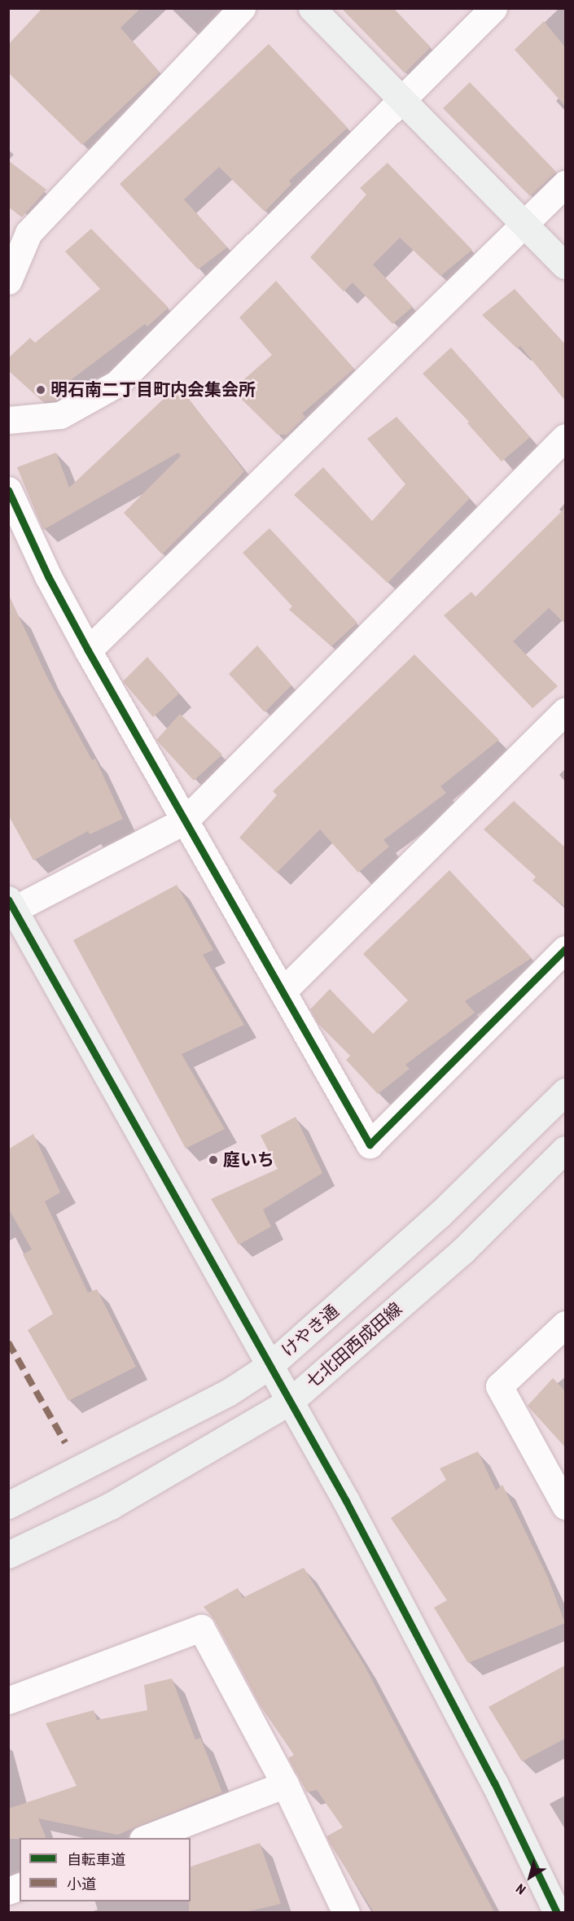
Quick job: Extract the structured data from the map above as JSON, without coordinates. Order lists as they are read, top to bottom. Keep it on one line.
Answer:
{"streets":{"street":["けやき通","七北田西成田線"]},"places":["明石南二丁目町内会集会所","庭いち"],"legend":["自転車道","小道"],"north":"bottom left"}
